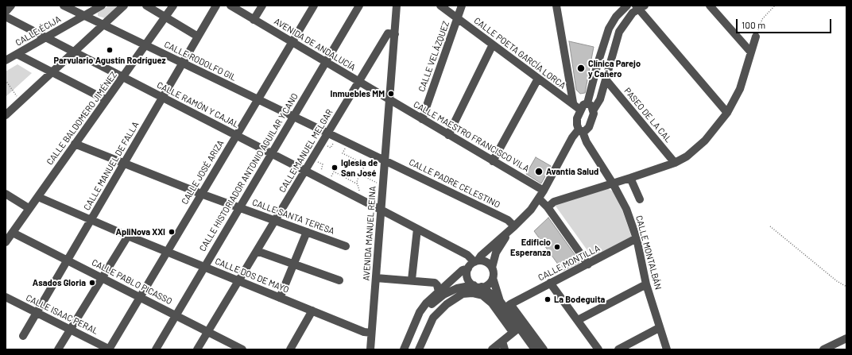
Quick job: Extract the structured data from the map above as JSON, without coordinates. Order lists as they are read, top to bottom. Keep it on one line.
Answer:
{"streets":{"street":["CALLE ÉCIJA","AVENIDA DE ANDALUCÍA","CALLE POETA GARCÍA LORCA","CALLE VELÁZQUEZ","CALLE RODOLFO GIL","CALLE RAMÓN Y CAJAL","PASEO DE LA CAL","CALLE BALDOMERO JIMÉNEZ","CALLE MAESTRO FRANCISCO VILA","CALLE MANUEL MELGAR","CALLE MANUEL DE FALLA","CALLE JOSÉ ARIZA","CALLE HISTORIADOR ANTONIO AGUILAR Y CANO","CALLE PADRE CELESTINO","CALLE SANTA TERESA","AVENIDA MANUEL REINA","CALLE MONTALBÁN","CALLE MONTILLA","CALLE DOS DE MAYO","CALLE PABLO PICASSO","CALLE ISAAC PERAL"]},"crossings":[["CALLE ÉCIJA","CALLE RODOLFO GIL"],["CALLE ÉCIJA","CALLE RAMÓN Y CAJAL"],["AVENIDA DE ANDALUCÍA","CALLE MAESTRO FRANCISCO VILA"],["AVENIDA DE ANDALUCÍA","CALLE MANUEL MELGAR"],["AVENIDA DE ANDALUCÍA","CALLE JOSÉ ARIZA"],["AVENIDA DE ANDALUCÍA","CALLE HISTORIADOR ANTONIO AGUILAR Y CANO"],["AVENIDA DE ANDALUCÍA","AVENIDA MANUEL REINA"],["CALLE POETA GARCÍA LORCA","CALLE VELÁZQUEZ"],["CALLE VELÁZQUEZ","CALLE MAESTRO FRANCISCO VILA"],["CALLE RODOLFO GIL","CALLE BALDOMERO JIMÉNEZ"],["CALLE RODOLFO GIL","CALLE MANUEL MELGAR"],["CALLE RODOLFO GIL","CALLE MANUEL DE FALLA"],["CALLE RODOLFO GIL","CALLE JOSÉ ARIZA"],["CALLE RODOLFO GIL","CALLE HISTORIADOR ANTONIO AGUILAR Y CANO"],["CALLE RODOLFO GIL","CALLE PADRE CELESTINO"],["CALLE RAMÓN Y CAJAL","CALLE BALDOMERO JIMÉNEZ"],["CALLE RAMÓN Y CAJAL","CALLE MANUEL MELGAR"],["CALLE RAMÓN Y CAJAL","CALLE MANUEL DE FALLA"],["CALLE RAMÓN Y CAJAL","CALLE JOSÉ ARIZA"],["CALLE RAMÓN Y CAJAL","CALLE HISTORIADOR ANTONIO AGUILAR Y CANO"],["CALLE RAMÓN Y CAJAL","AVENIDA MANUEL REINA"],["CALLE BALDOMERO JIMÉNEZ","CALLE SANTA TERESA"],["CALLE BALDOMERO JIMÉNEZ","CALLE DOS DE MAYO"],["CALLE BALDOMERO JIMÉNEZ","CALLE PABLO PICASSO"],["CALLE MAESTRO FRANCISCO VILA","AVENIDA MANUEL REINA"],["CALLE MANUEL MELGAR","CALLE PADRE CELESTINO"],["CALLE MANUEL MELGAR","CALLE SANTA TERESA"],["CALLE MANUEL MELGAR","AVENIDA MANUEL REINA"],["CALLE MANUEL MELGAR","CALLE DOS DE MAYO"],["CALLE MANUEL MELGAR","CALLE PABLO PICASSO"],["CALLE MANUEL DE FALLA","CALLE SANTA TERESA"],["CALLE MANUEL DE FALLA","CALLE DOS DE MAYO"],["CALLE MANUEL DE FALLA","CALLE PABLO PICASSO"],["CALLE MANUEL DE FALLA","CALLE ISAAC PERAL"],["CALLE JOSÉ ARIZA","CALLE SANTA TERESA"],["CALLE JOSÉ ARIZA","CALLE DOS DE MAYO"],["CALLE JOSÉ ARIZA","CALLE PABLO PICASSO"],["CALLE JOSÉ ARIZA","CALLE ISAAC PERAL"],["CALLE HISTORIADOR ANTONIO AGUILAR Y CANO","CALLE SANTA TERESA"],["CALLE HISTORIADOR ANTONIO AGUILAR Y CANO","CALLE DOS DE MAYO"],["CALLE HISTORIADOR ANTONIO AGUILAR Y CANO","CALLE PABLO PICASSO"],["CALLE PADRE CELESTINO","AVENIDA MANUEL REINA"],["AVENIDA MANUEL REINA","CALLE DOS DE MAYO"],["CALLE MONTALBÁN","CALLE MONTILLA"]],"places":["Parvulario Agustín Rodríguez","Clínica Parejo y Cañero","Inmuebles MM","Iglesia de San José","Avantia Salud","ApliNova XXI","Edificio Esperanza","Asados Gloria","La Bodeguita"],"scale_bar":"100 m"}
